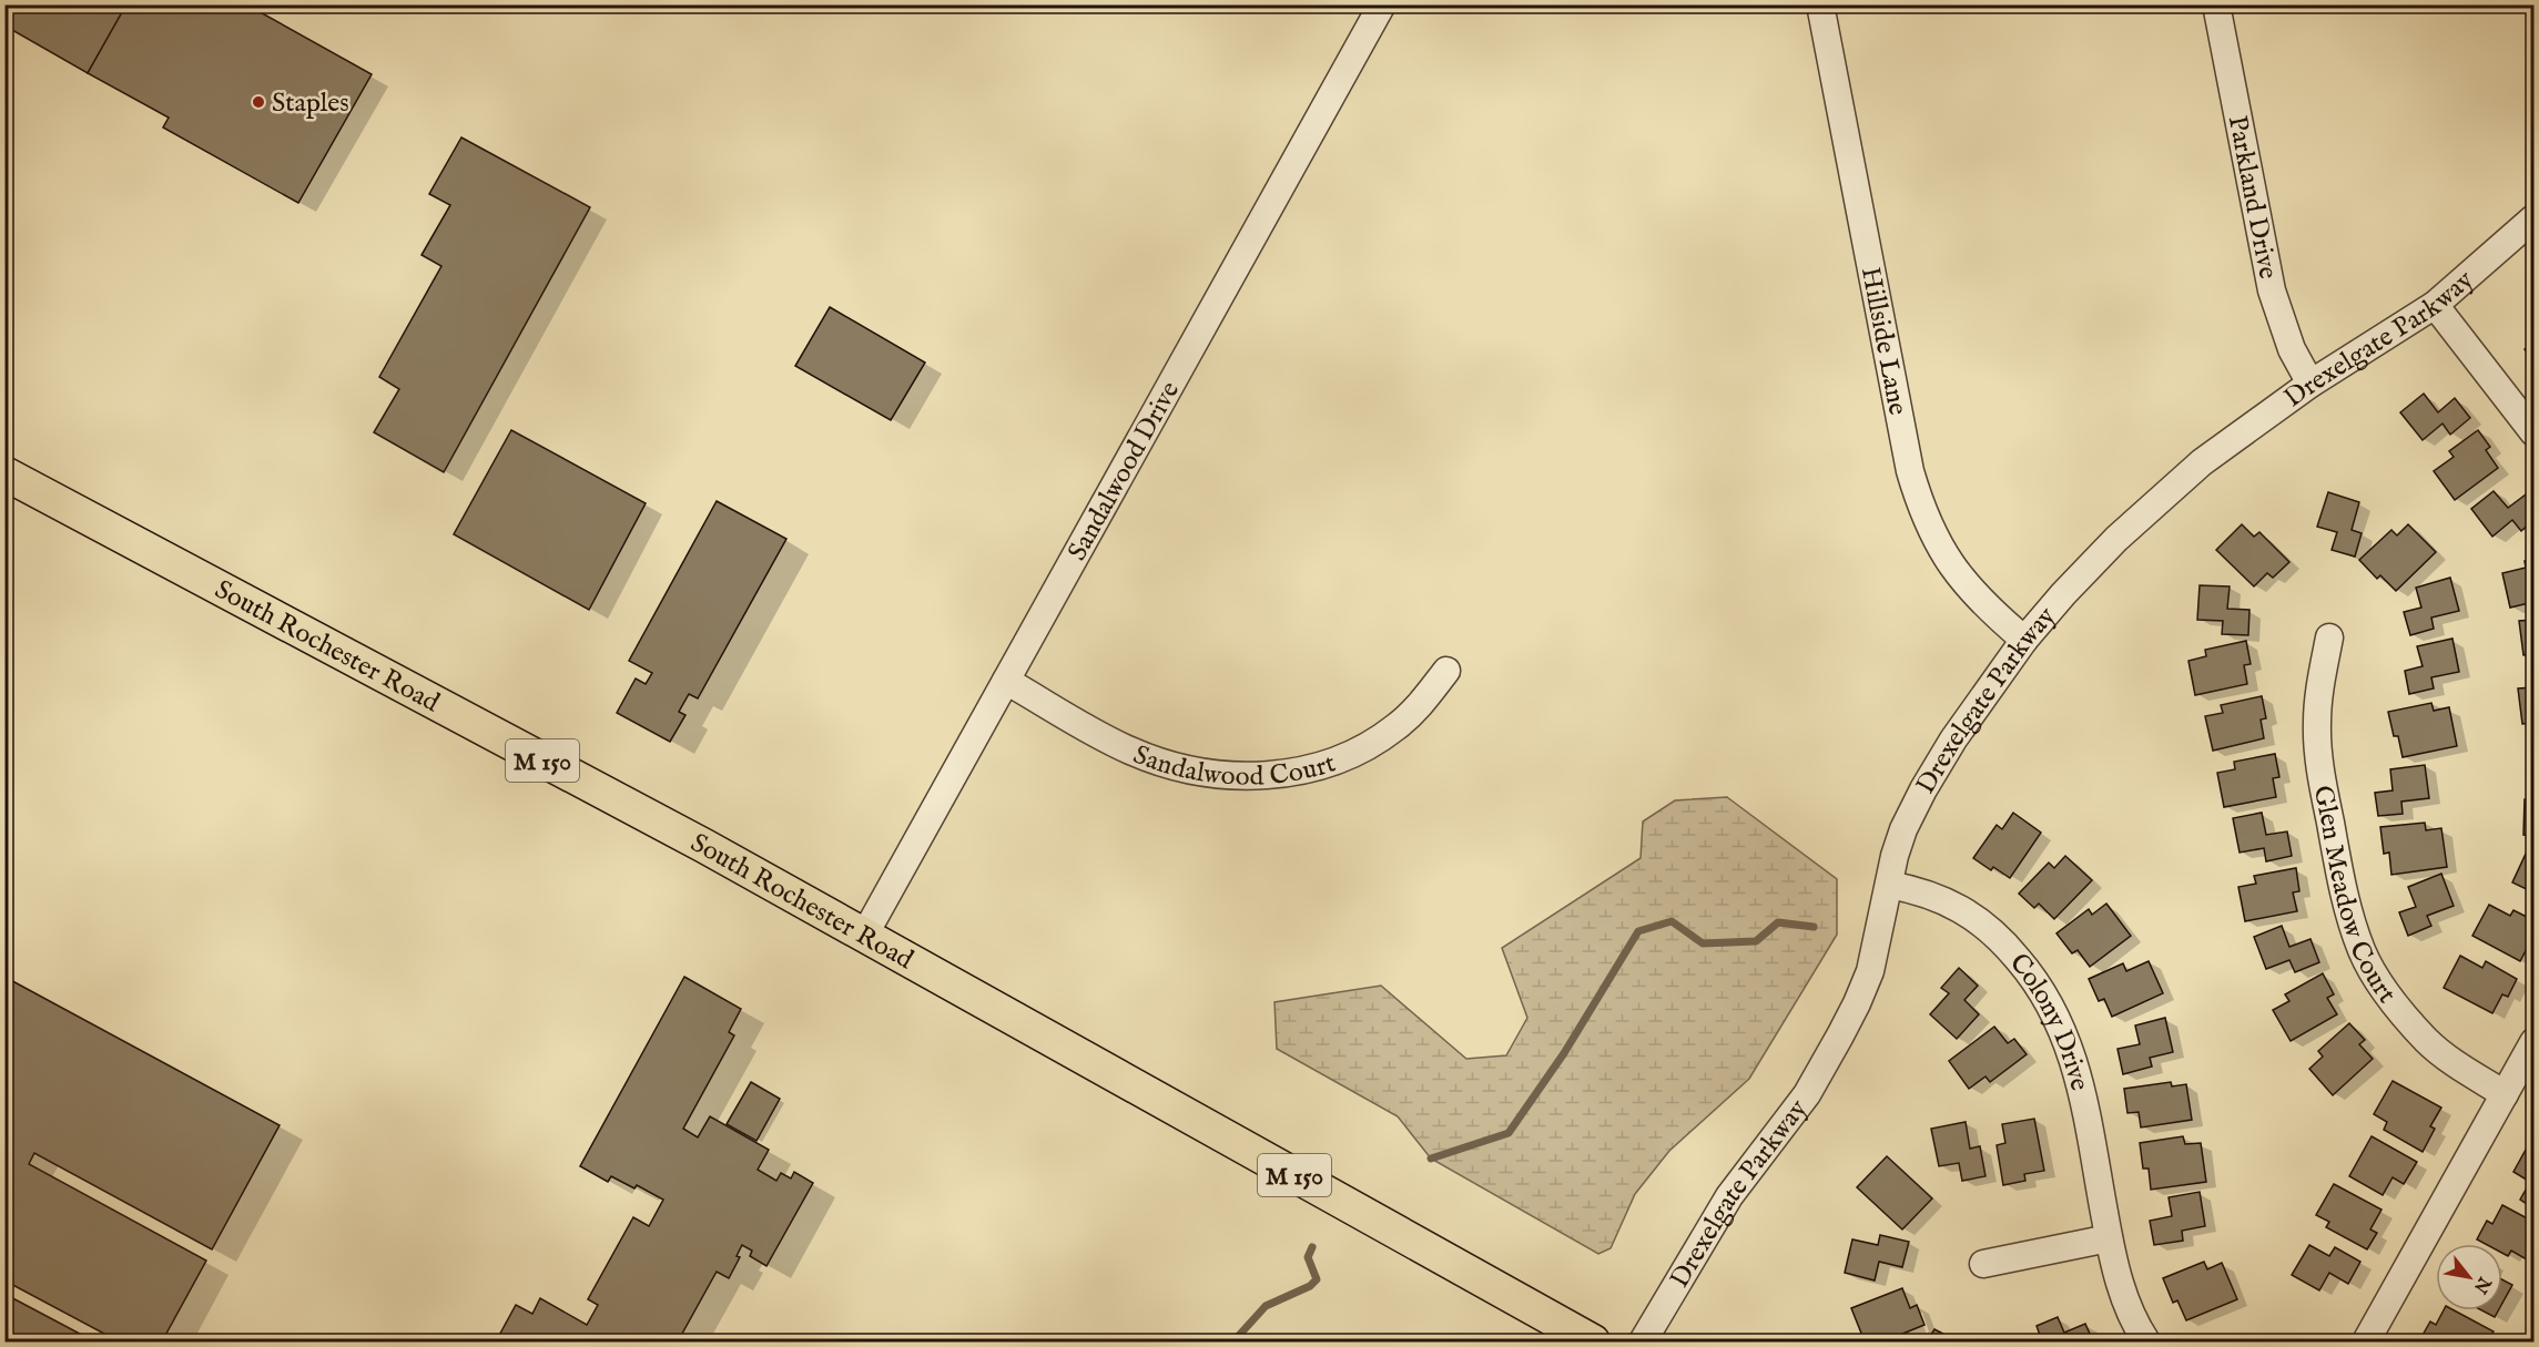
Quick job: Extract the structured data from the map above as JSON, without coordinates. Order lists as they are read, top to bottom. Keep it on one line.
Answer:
{"streets":{"main road":["South Rochester Road","M 150"],"street":["Parkland Drive","Drexelgate Parkway","Hillside Lane","Sandalwood Drive","Sandalwood Court","Glen Meadow Court","Colony Drive"]},"crossings":[["Parkland Drive","Drexelgate Parkway"],["Drexelgate Parkway","Hillside Lane"],["Drexelgate Parkway","Colony Drive"],["Sandalwood Drive","South Rochester Road"],["Sandalwood Drive","Sandalwood Court"]],"places":["Staples"],"north":"bottom right"}
